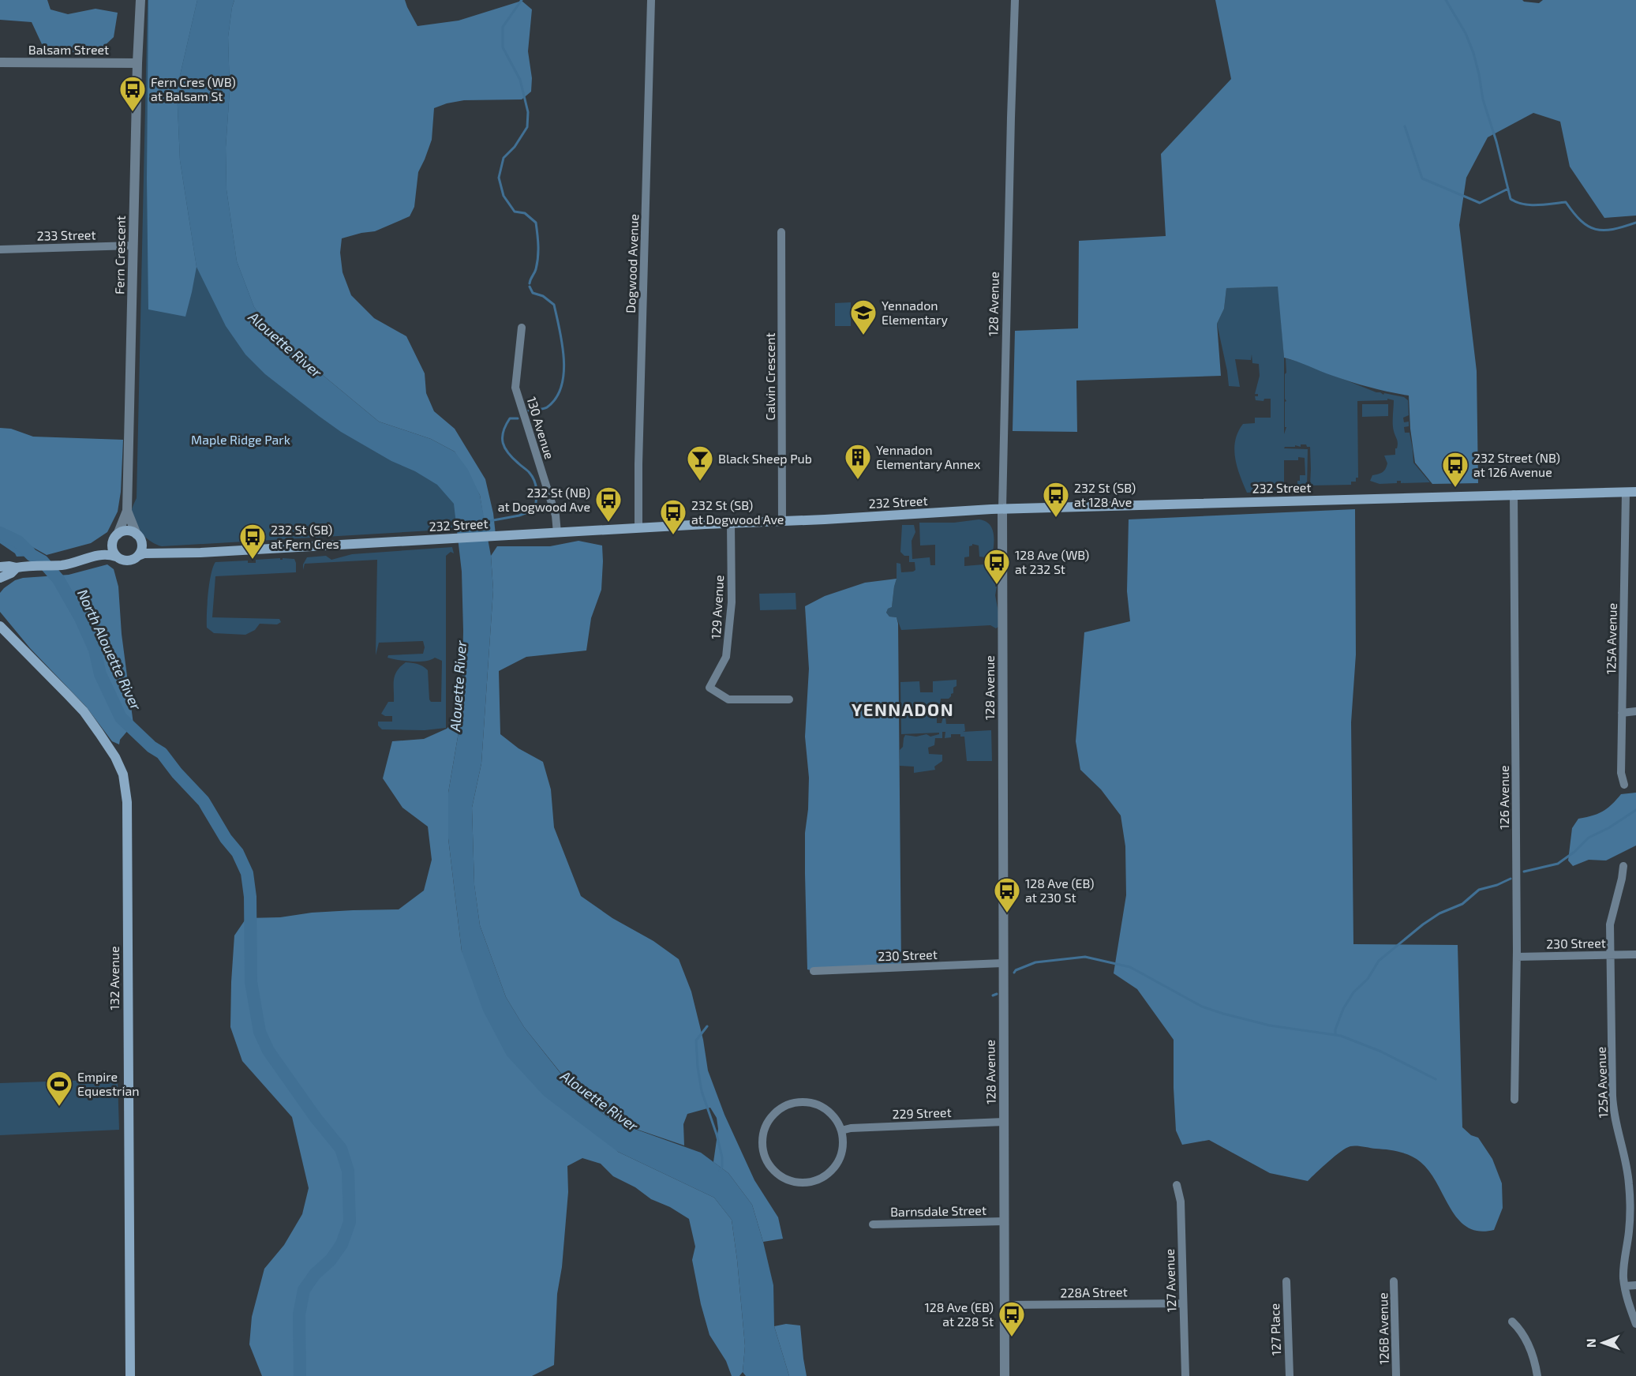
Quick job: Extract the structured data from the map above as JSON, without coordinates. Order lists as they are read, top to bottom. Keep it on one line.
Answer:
{"streets":{"main road":["232 Street","132 Avenue"],"street":["Balsam Street","233 Street","Fern Crescent","Dogwood Avenue","128 Avenue","Calvin Crescent","130 Avenue","129 Avenue","125A Avenue","126 Avenue","230 Street","229 Street","Barnsdale Street","127 Avenue","228A Street","126B Avenue","127 Place"]},"crossings":[["Balsam Street","Fern Crescent"],["233 Street","Fern Crescent"],["Fern Crescent","232 Street"],["Dogwood Avenue","232 Street"],["128 Avenue","232 Street"],["128 Avenue","230 Street"],["128 Avenue","229 Street"],["128 Avenue","Barnsdale Street"],["128 Avenue","228A Street"],["Calvin Crescent","232 Street"],["130 Avenue","232 Street"],["232 Street","129 Avenue"],["232 Street","125A Avenue"],["232 Street","126 Avenue"],["125A Avenue","230 Street"],["126 Avenue","230 Street"],["127 Avenue","228A Street"]],"districts":["YENNADON"],"water":["Alouette River","North Alouette River"],"parks":["Maple Ridge Park"],"places":{"bus stop":["Fern Cres (WB) at Balsam St","232 Street (NB) at 126 Avenue","232 St (SB) at 128 Ave","232 St (NB) at Dogwood Ave","232 St (SB) at Dogwood Ave","232 St (SB) at Fern Cres","128 Ave (WB) at 232 St","128 Ave (EB) at 230 St","128 Ave (EB) at 228 St"],"school or university":["Yennadon Elementary"],"building":["Yennadon Elementary Annex"],"bar":["Black Sheep Pub"],"sports":["Empire Equestrian"]},"north":"left"}
